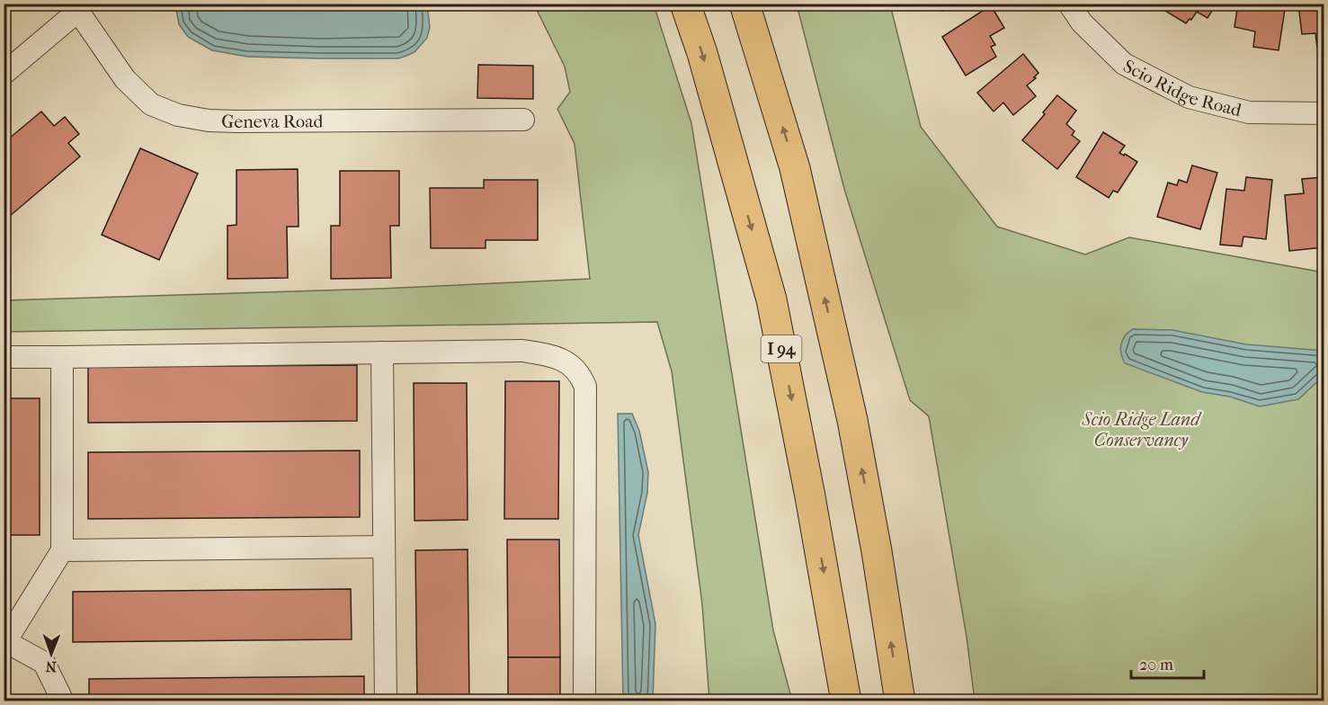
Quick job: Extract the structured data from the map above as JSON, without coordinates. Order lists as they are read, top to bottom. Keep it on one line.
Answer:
{"streets":{"highway":["I 94"],"street":["Scio Ridge Road","Geneva Road"]},"parks":["Scio Ridge Land Conservancy"],"scale_bar":"20 m","north":"bottom"}
